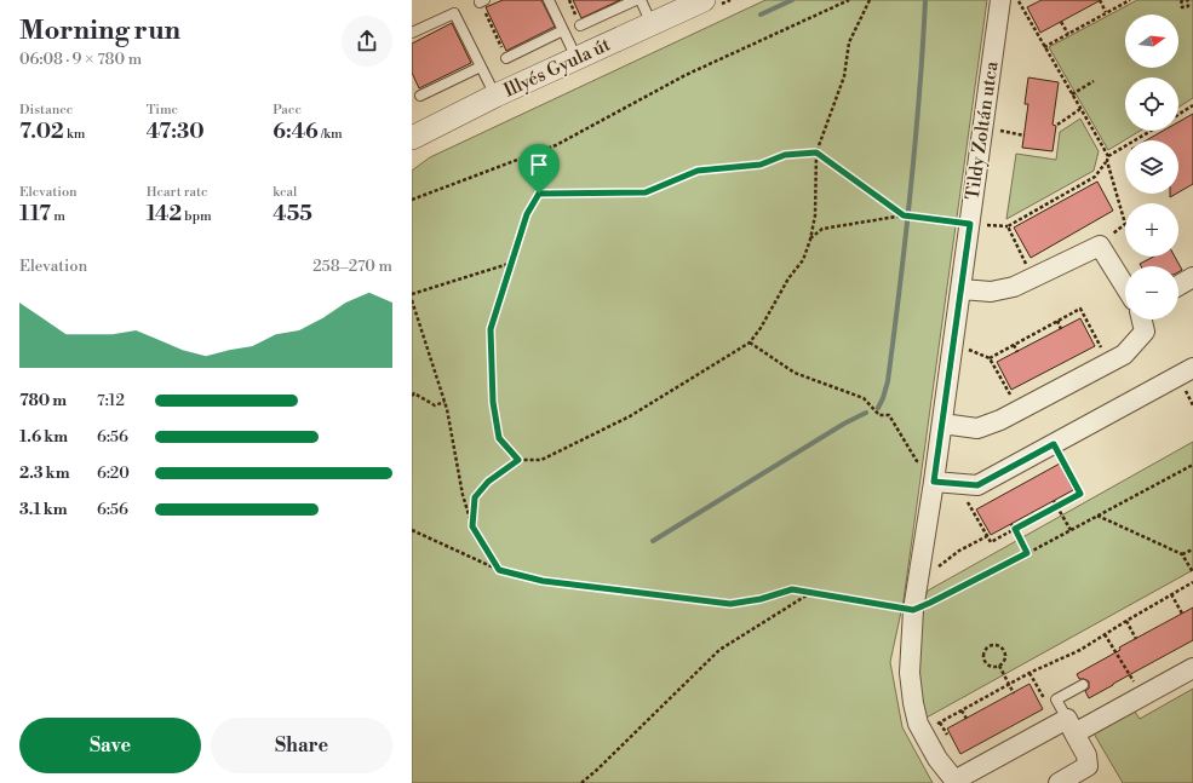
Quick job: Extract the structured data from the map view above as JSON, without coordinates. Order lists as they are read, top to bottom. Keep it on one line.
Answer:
{"streets":{"street":["Illyés Gyula út","Tildy Zoltán utca"]},"north":"right","page":{"heading":["Morning run","06:08 · 9 × 780 m"],"map_buttons":["+","−"],"stats":[["Distance","7.02 km"],["Time","47:30"],["Pace","6:46 /km"],["Elevation","117 m"],["Heart rate","142 bpm"],["kcal","455"]],"chart":["Elevation","258–270 m"],"list":[{"name":"780 m","note":"7:12"},{"name":"1.6 km","note":"6:56"},{"name":"2.3 km","note":"6:20"},{"name":"3.1 km","note":"6:56"}],"buttons":["Save","Share"]}}
